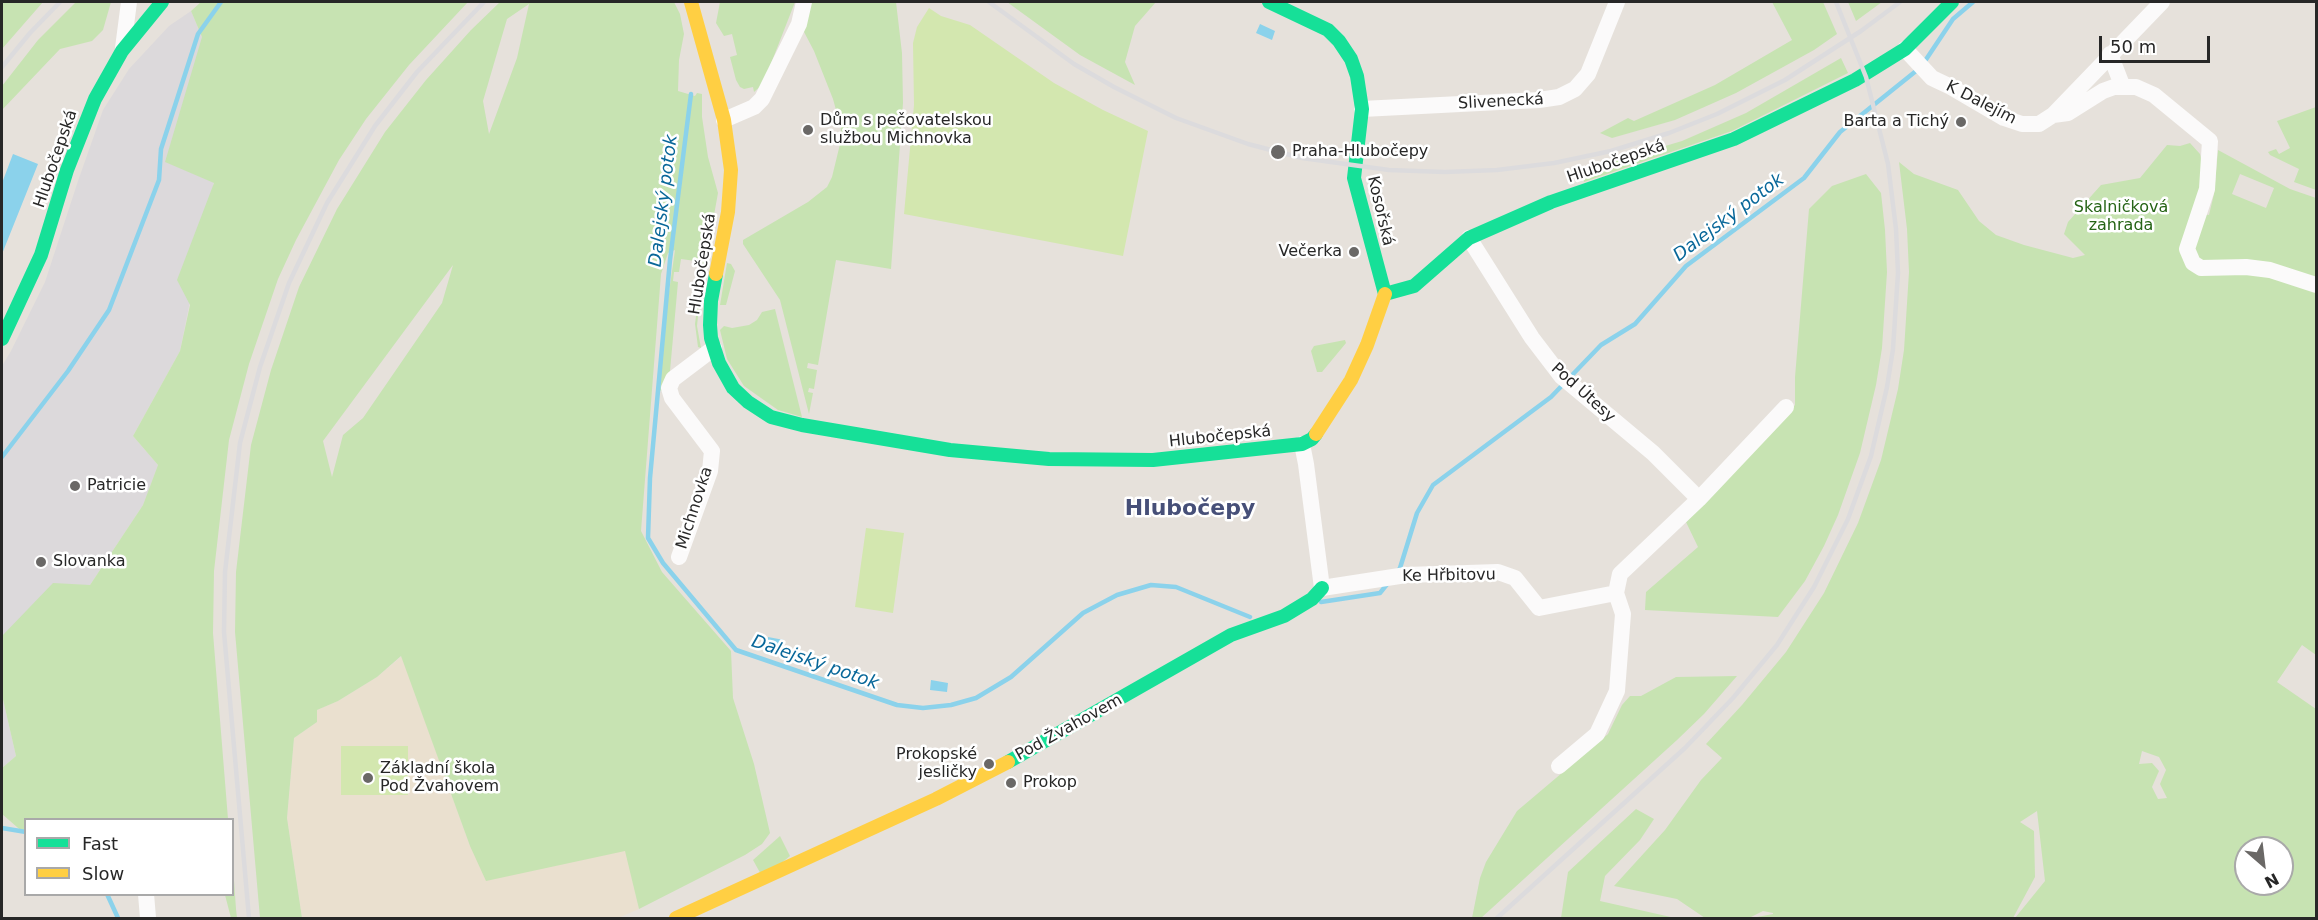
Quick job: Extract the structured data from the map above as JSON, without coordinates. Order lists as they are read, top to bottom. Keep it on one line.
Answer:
{"streets":{"street":["Slivenecká","K Dalejím","Hlubočepská","Kosořská","Pod Útesy","Michnovka","Ke Hřbitovu","Pod Žvahovem"]},"crossings":[["Slivenecká","Kosořská"],["K Dalejím","Hlubočepská"],["Hlubočepská","Kosořská"],["Hlubočepská","Pod Útesy"],["Hlubočepská","Michnovka"],["Ke Hřbitovu","Pod Žvahovem"]],"districts":["Hlubočepy"],"water":["Dalejský potok"],"parks":["Skalničková zahrada"],"places":["Barta a Tichý","Dům s pečovatelskou službou Michnovka","Praha-Hlubočepy","Večerka","Patricie","Slovanka","Prokopské jesličky","Základní škola Pod Žvahovem","Prokop"],"legend":["Fast","Slow"],"scale_bar":"50 m","north":"bottom right"}
